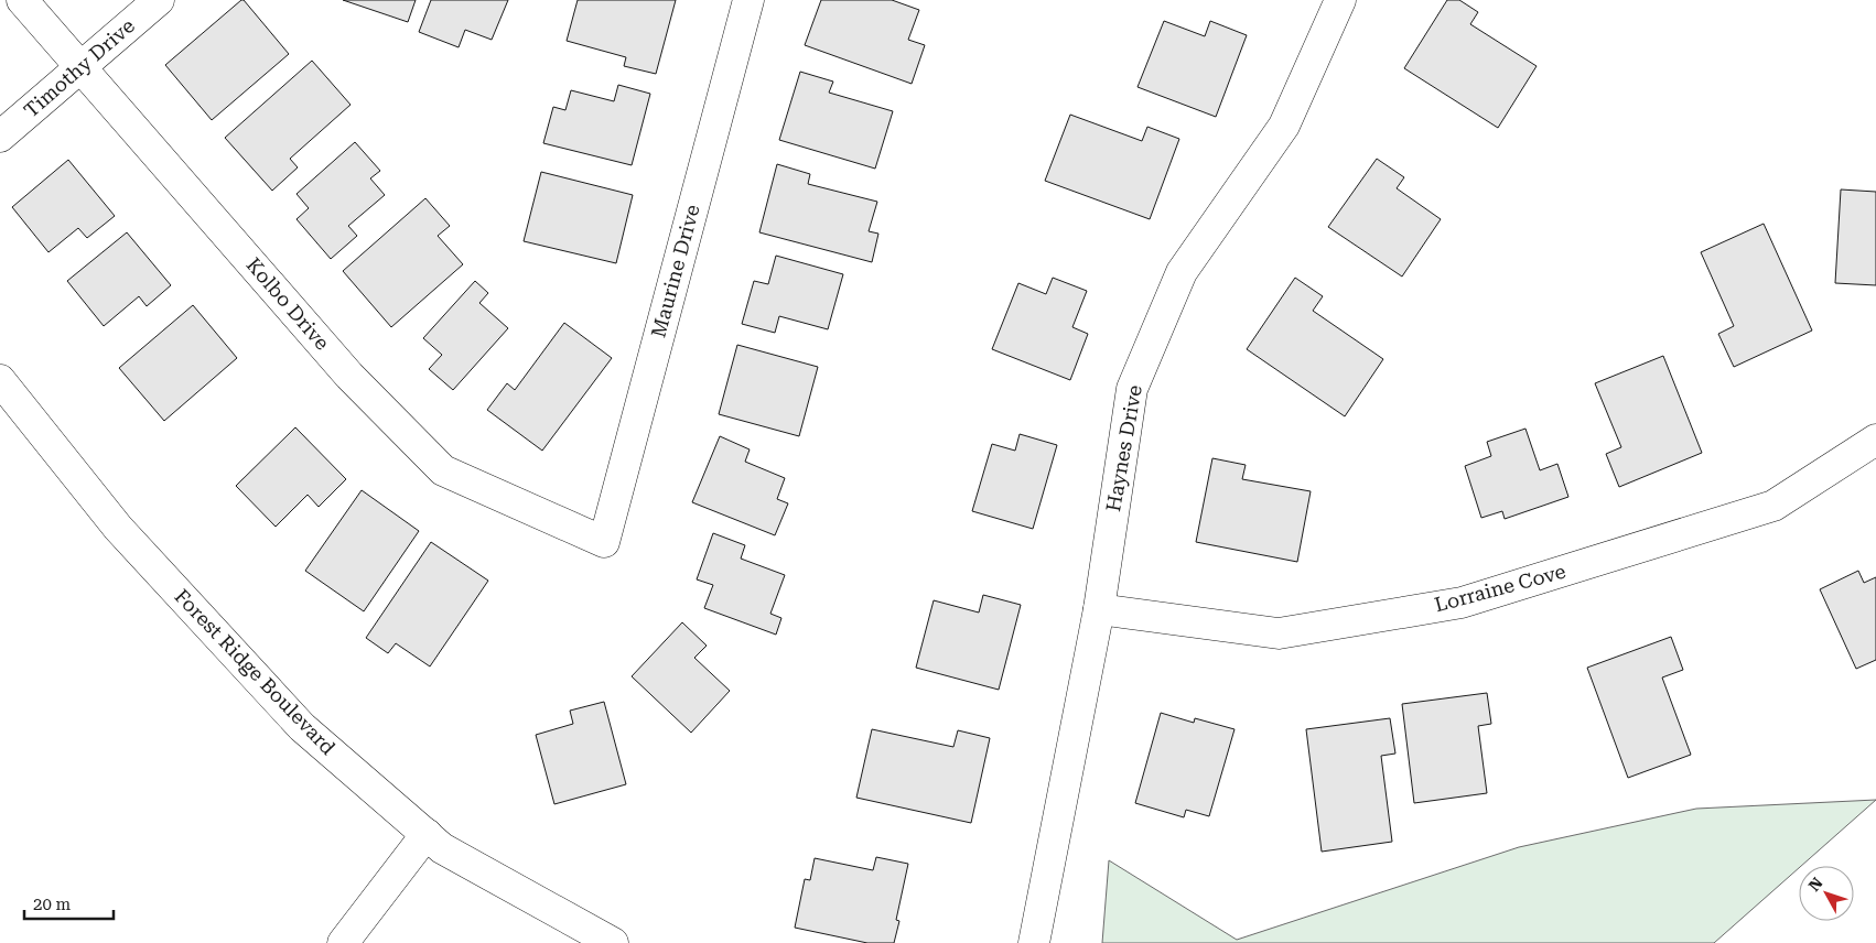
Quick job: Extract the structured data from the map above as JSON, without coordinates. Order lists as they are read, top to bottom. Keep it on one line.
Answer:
{"streets":{"street":["Timothy Drive","Maurine Drive","Kolbo Drive","Haynes Drive","Lorraine Cove","Forest Ridge Boulevard"]},"crossings":[["Timothy Drive","Kolbo Drive"],["Maurine Drive","Kolbo Drive"],["Haynes Drive","Lorraine Cove"]],"scale_bar":"20 m","north":"top left"}
